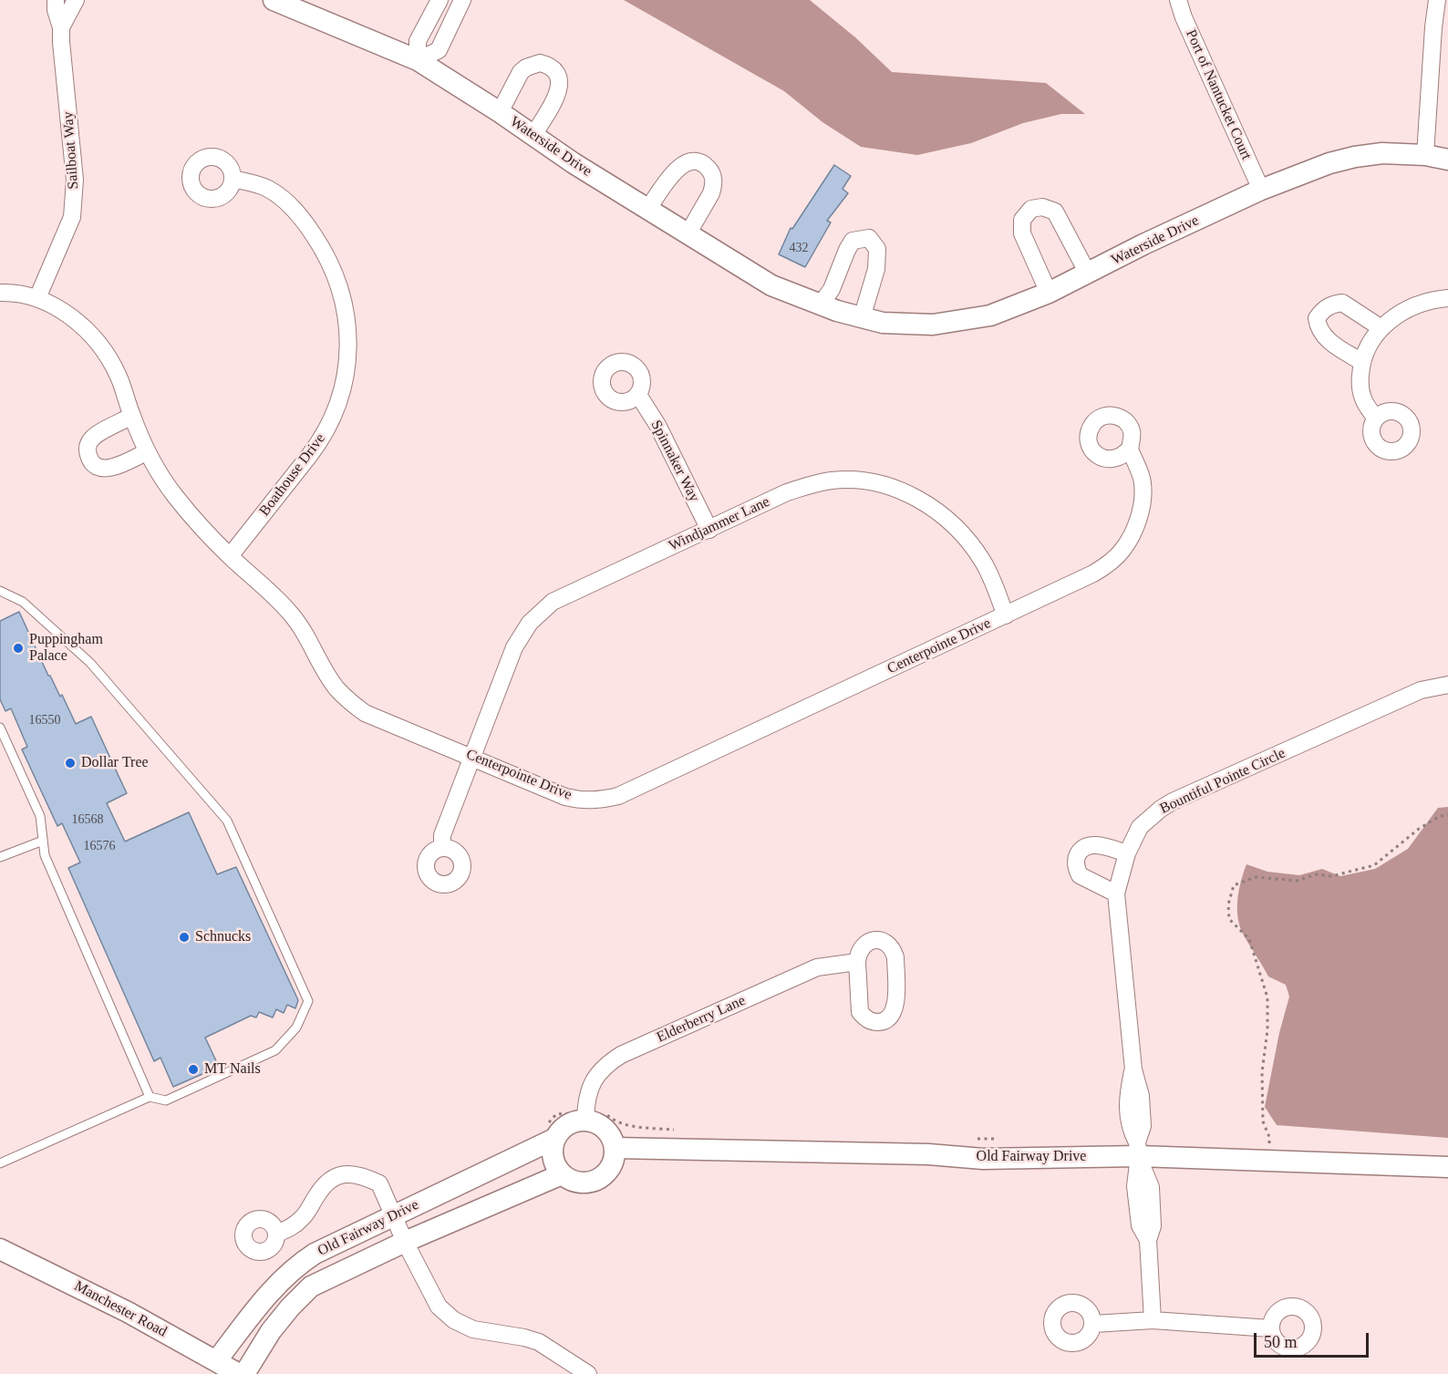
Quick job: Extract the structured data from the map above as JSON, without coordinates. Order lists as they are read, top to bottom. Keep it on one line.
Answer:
{"streets":{"street":["Port of Nantucket Court","Waterside Drive","Sailboat Way","Spinnaker Way","Boathouse Drive","Windjammer Lane","Centerpointe Drive","Bountiful Pointe Circle","Elderberry Lane","Old Fairway Drive","Manchester Road"]},"crossings":[["Port of Nantucket Court","Waterside Drive"],["Sailboat Way","Centerpointe Drive"],["Spinnaker Way","Windjammer Lane"],["Boathouse Drive","Centerpointe Drive"],["Windjammer Lane","Centerpointe Drive"],["Bountiful Pointe Circle","Old Fairway Drive"],["Elderberry Lane","Old Fairway Drive"],["Old Fairway Drive","Manchester Road"]],"places":["Puppingham Palace","Dollar Tree","Schnucks","MT Nails"],"house_numbers":["432","16550","16568","16576"],"scale_bar":"50 m"}
